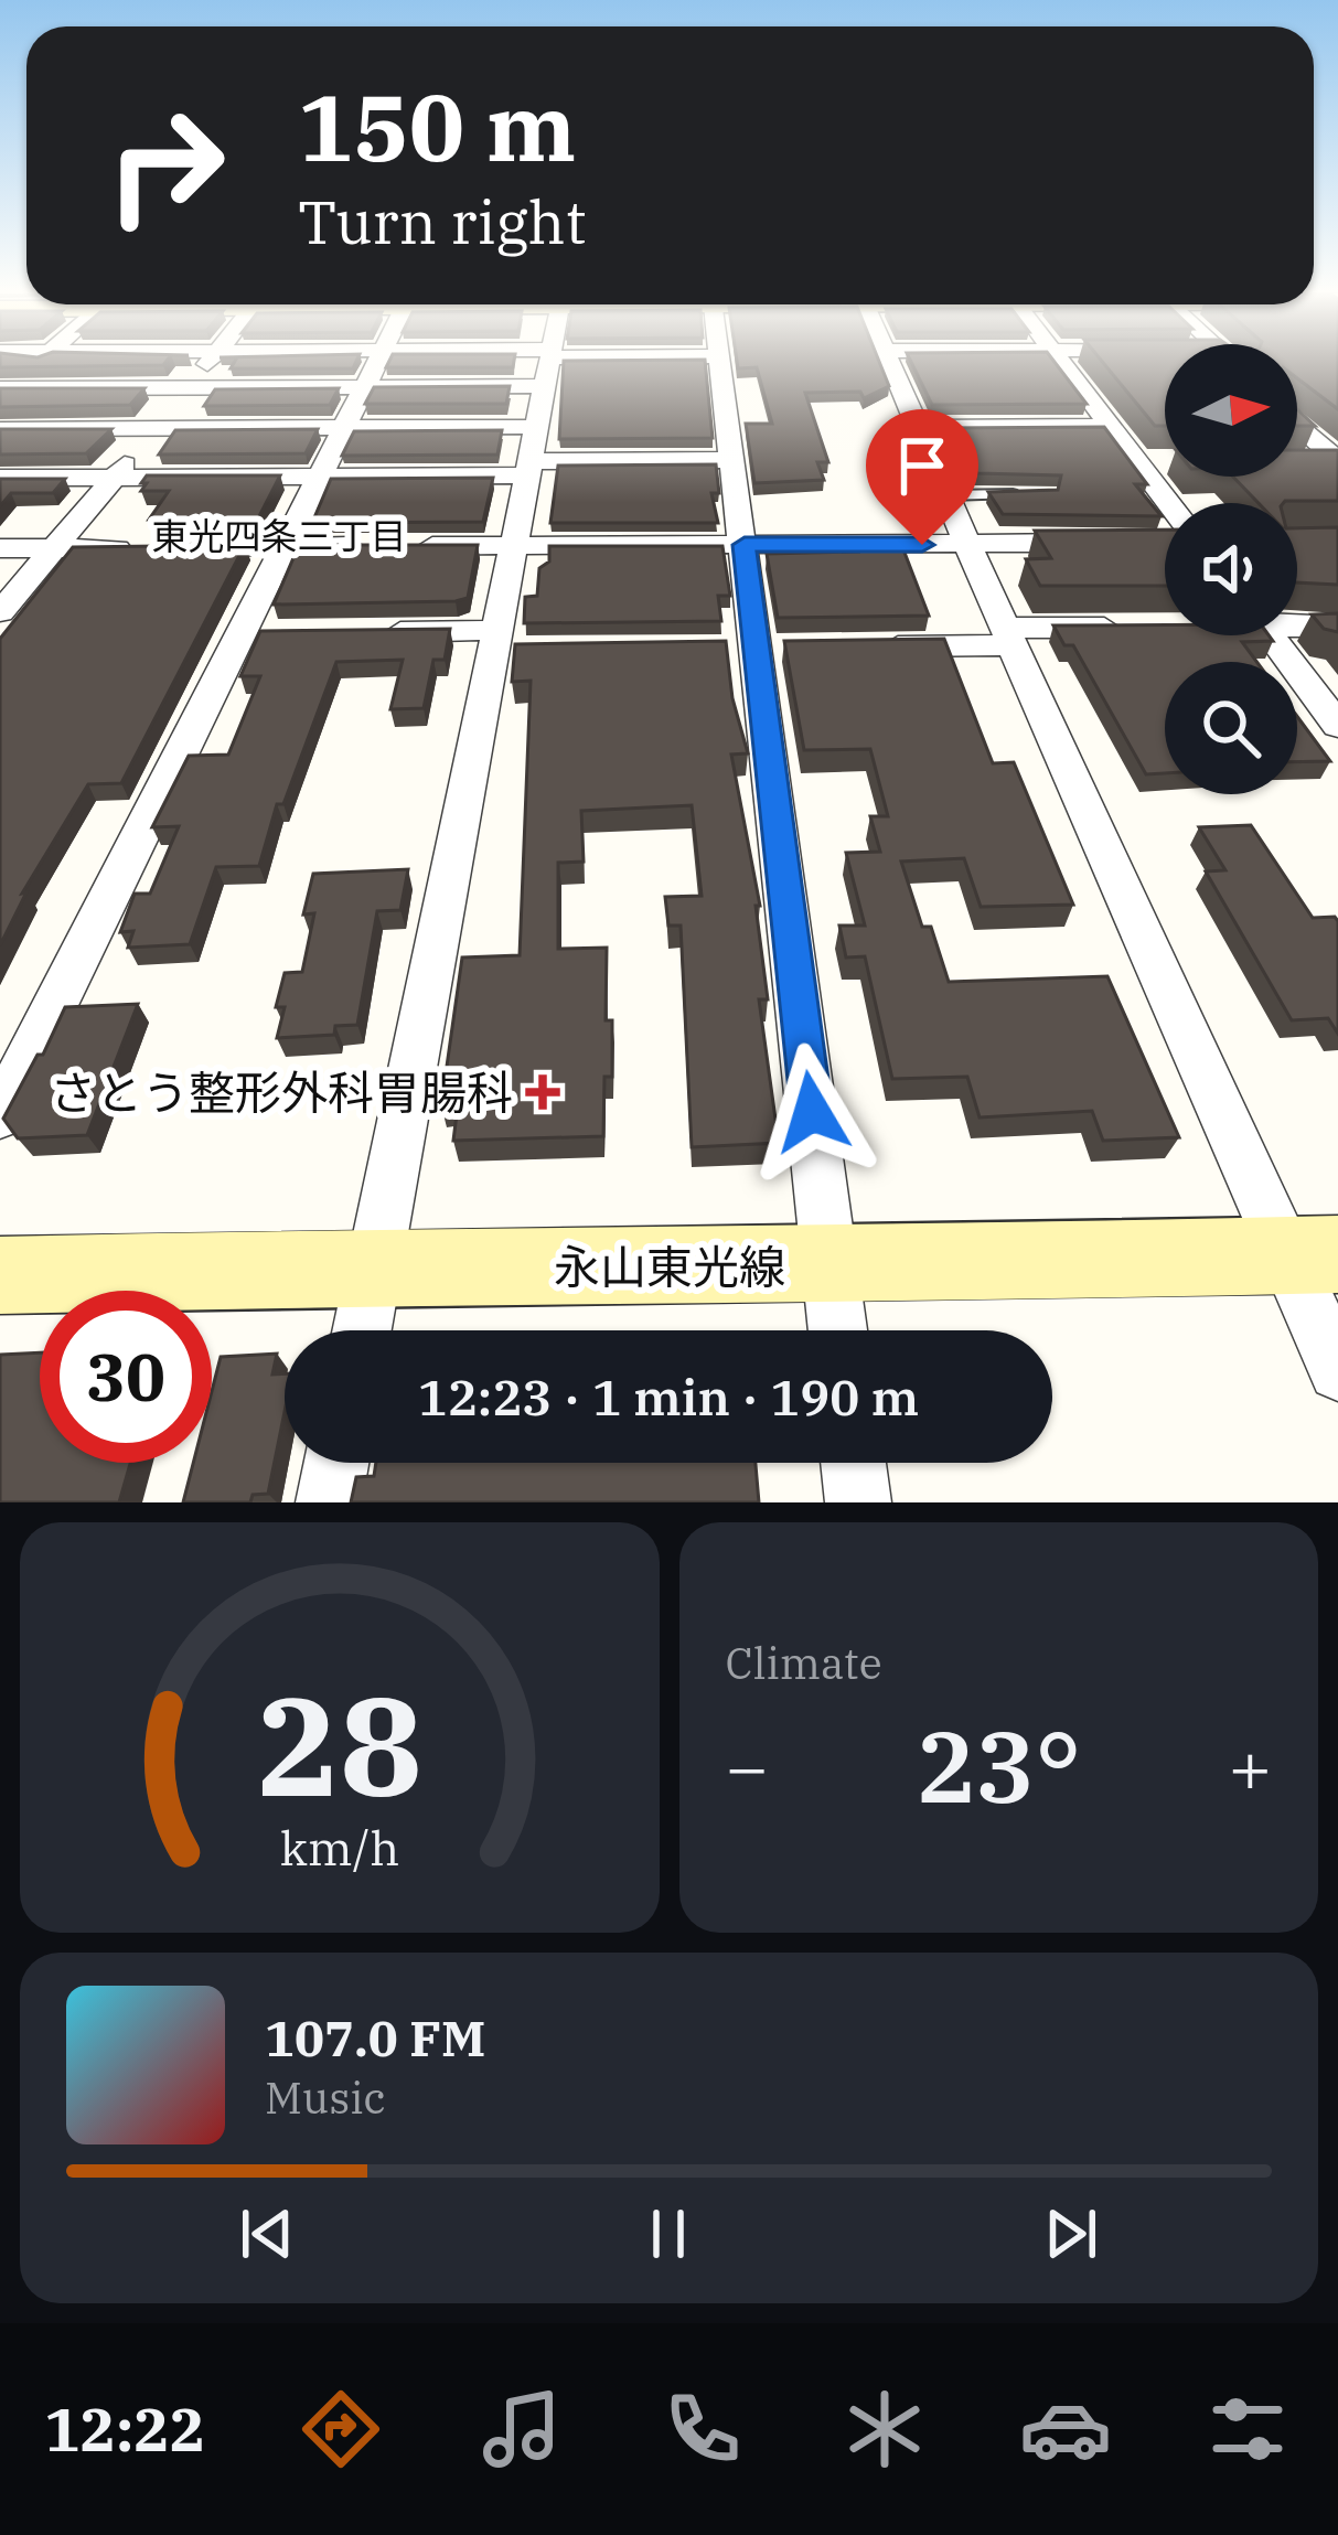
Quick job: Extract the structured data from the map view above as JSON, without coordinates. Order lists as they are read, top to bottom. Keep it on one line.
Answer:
{"streets":{"street":["永山東光線"]},"districts":["東光四条三丁目"],"places":{"health":["さとう整形外科胃腸科"]},"north":"right","page":{"turn":["150 m","Turn right"],"limit":"30","trip":"12:23 · 1 min · 190 m","tile":"Climate","heat":["−","23°","+"],"song":["107.0 FM","Music"],"tabs":"12:22","gauge":["28","km/h"]}}
